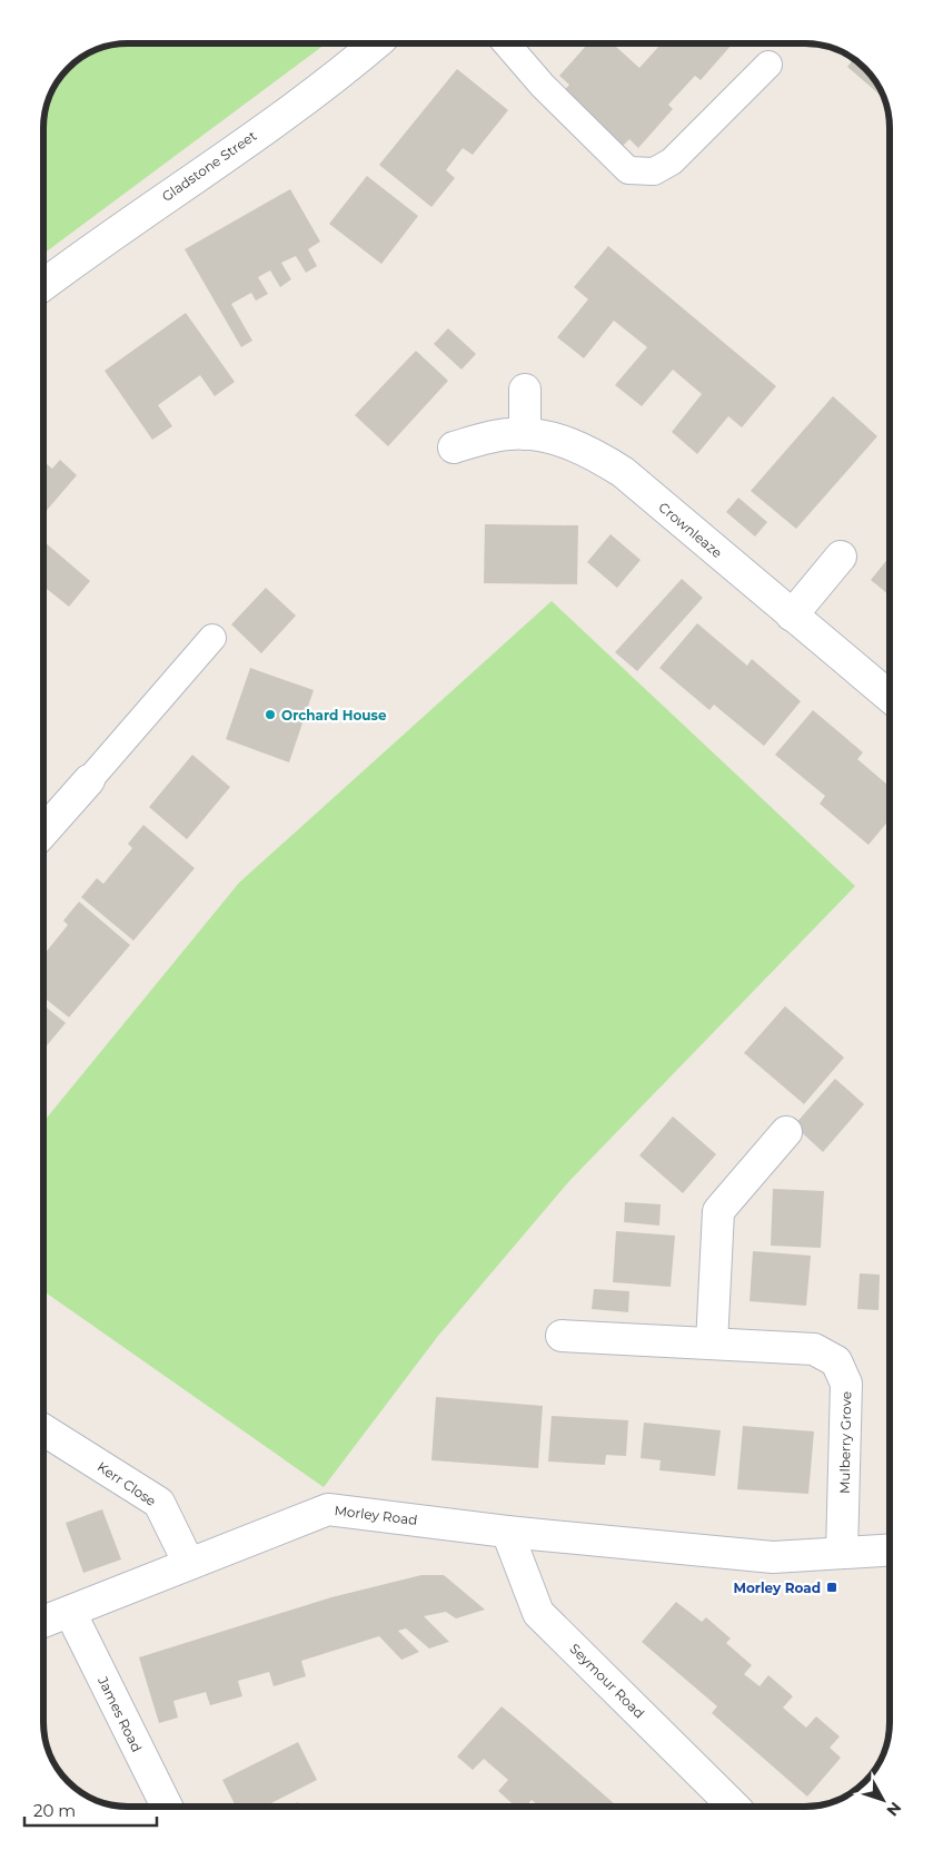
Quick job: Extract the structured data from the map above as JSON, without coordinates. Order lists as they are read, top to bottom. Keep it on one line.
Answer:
{"streets":{"street":["Gladstone Street","Crownleaze","Mulberry Grove","Kerr Close","Morley Road","Seymour Road","James Road"]},"crossings":[["Mulberry Grove","Morley Road"],["Kerr Close","Morley Road"],["Morley Road","Seymour Road"],["Morley Road","James Road"]],"places":{"other":["Orchard House"],"transit":["Morley Road"]},"scale_bar":"20 m","north":"bottom right"}
